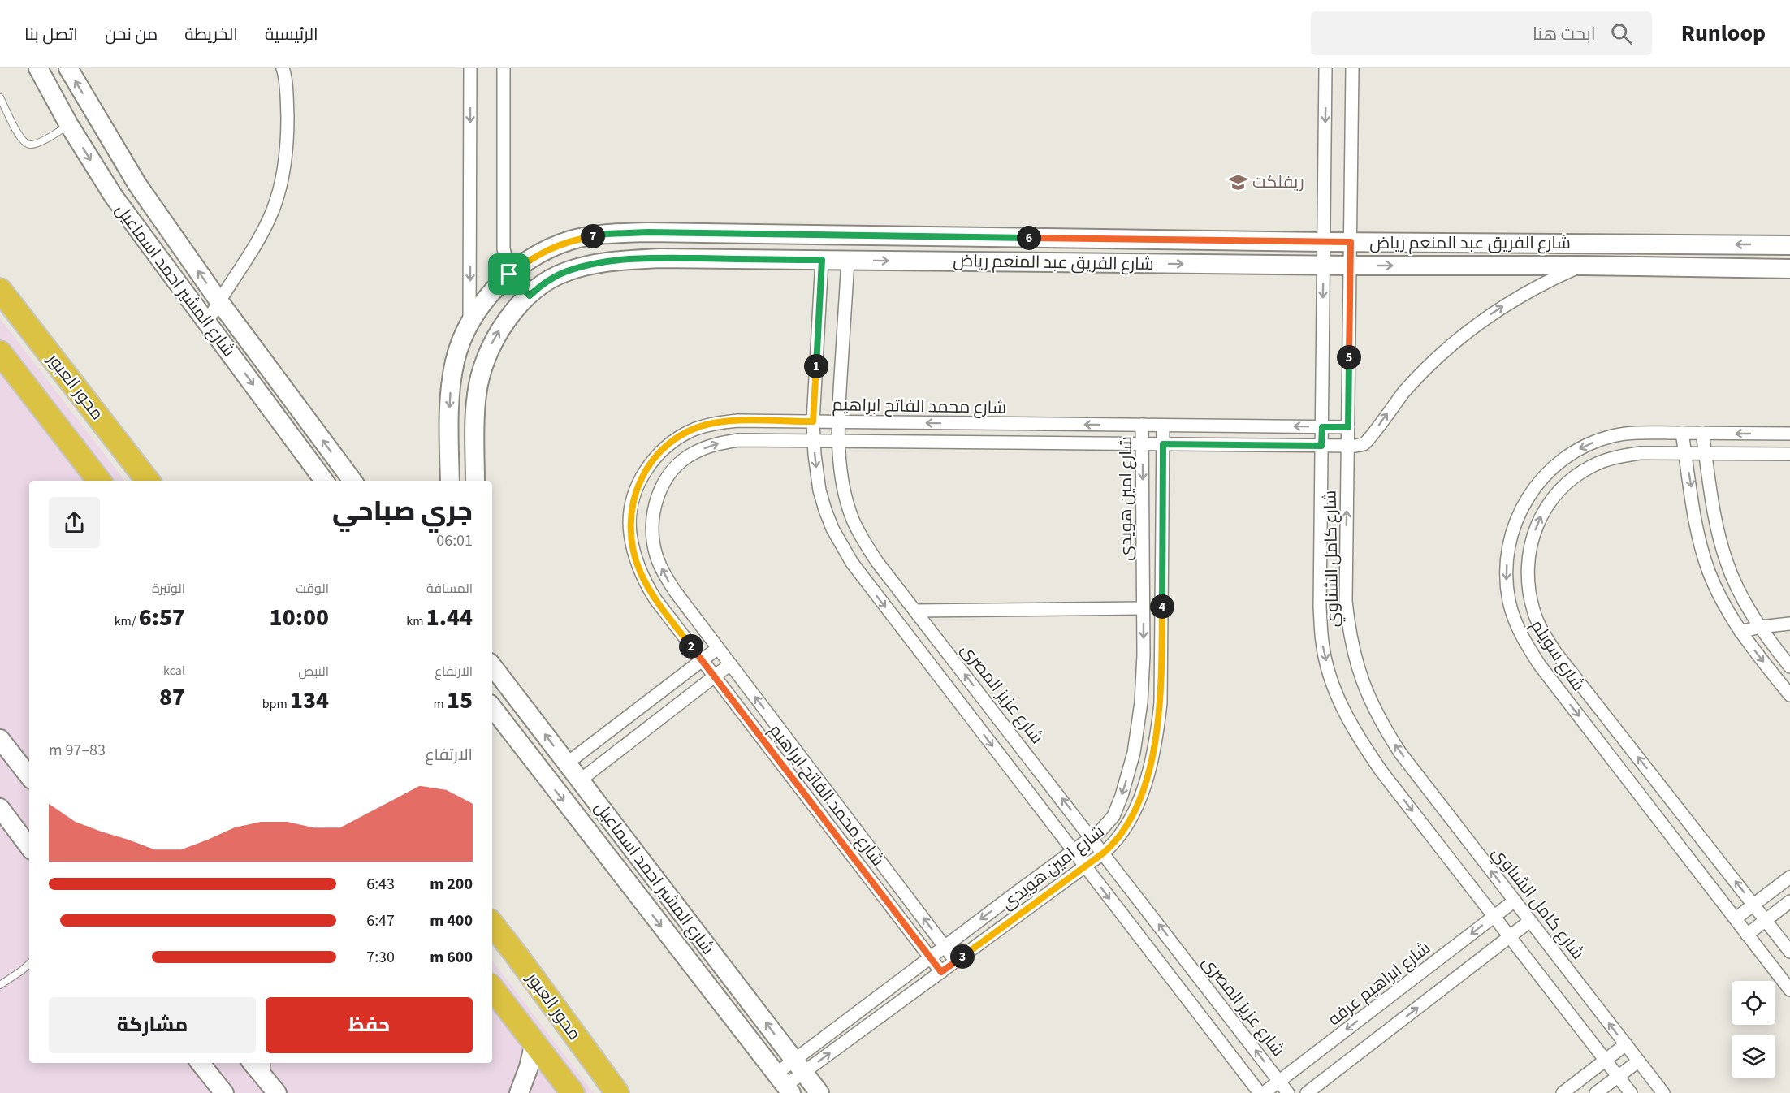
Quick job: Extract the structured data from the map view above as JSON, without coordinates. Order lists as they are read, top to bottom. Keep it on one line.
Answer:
{"streets":{"highway":["محور العبور"],"street":["شارع الفريق عبد المنعم رياض","شارع المشير احمد اسماعيل","شارع محمد الفاتح ابراهيم","شارع امين هويدى","شارع كامل الشناوي","شارع سويلم","شارع عزيز المصرى","شارع ابراهيم عرفه"]},"crossings":[["شارع الفريق عبد المنعم رياض","شارع كامل الشناوي"],["شارع الفريق عبد المنعم رياض","شارع عزيز المصرى"],["شارع المشير احمد اسماعيل","شارع امين هويدى"],["شارع محمد الفاتح ابراهيم","شارع امين هويدى"],["شارع محمد الفاتح ابراهيم","شارع كامل الشناوي"],["شارع محمد الفاتح ابراهيم","شارع عزيز المصرى"],["شارع امين هويدى","شارع عزيز المصرى"],["شارع كامل الشناوي","شارع ابراهيم عرفه"],["شارع عزيز المصرى","شارع ابراهيم عرفه"]],"places":{"school or university":["ريفلكت"]},"page":{"header":"Runloop","search":"ابحث هنا","nav":["الرئيسية","الخريطة","من نحن","اتصل بنا"],"pins":["7","6","5","1","4","2","3"],"heading":["جري صباحي","06:01"],"stats":[["المسافة","1.44 km"],["الوقت","10:00"],["الوتيرة","6:57 /km"],["الارتفاع","15 m"],["النبض","134 bpm"],["kcal","87"]],"chart":["الارتفاع","83–97 m"],"list":[{"name":"200 m","note":"6:43"},{"name":"400 m","note":"6:47"},{"name":"600 m","note":"7:30"}],"buttons":["حفظ","مشاركة"]}}
